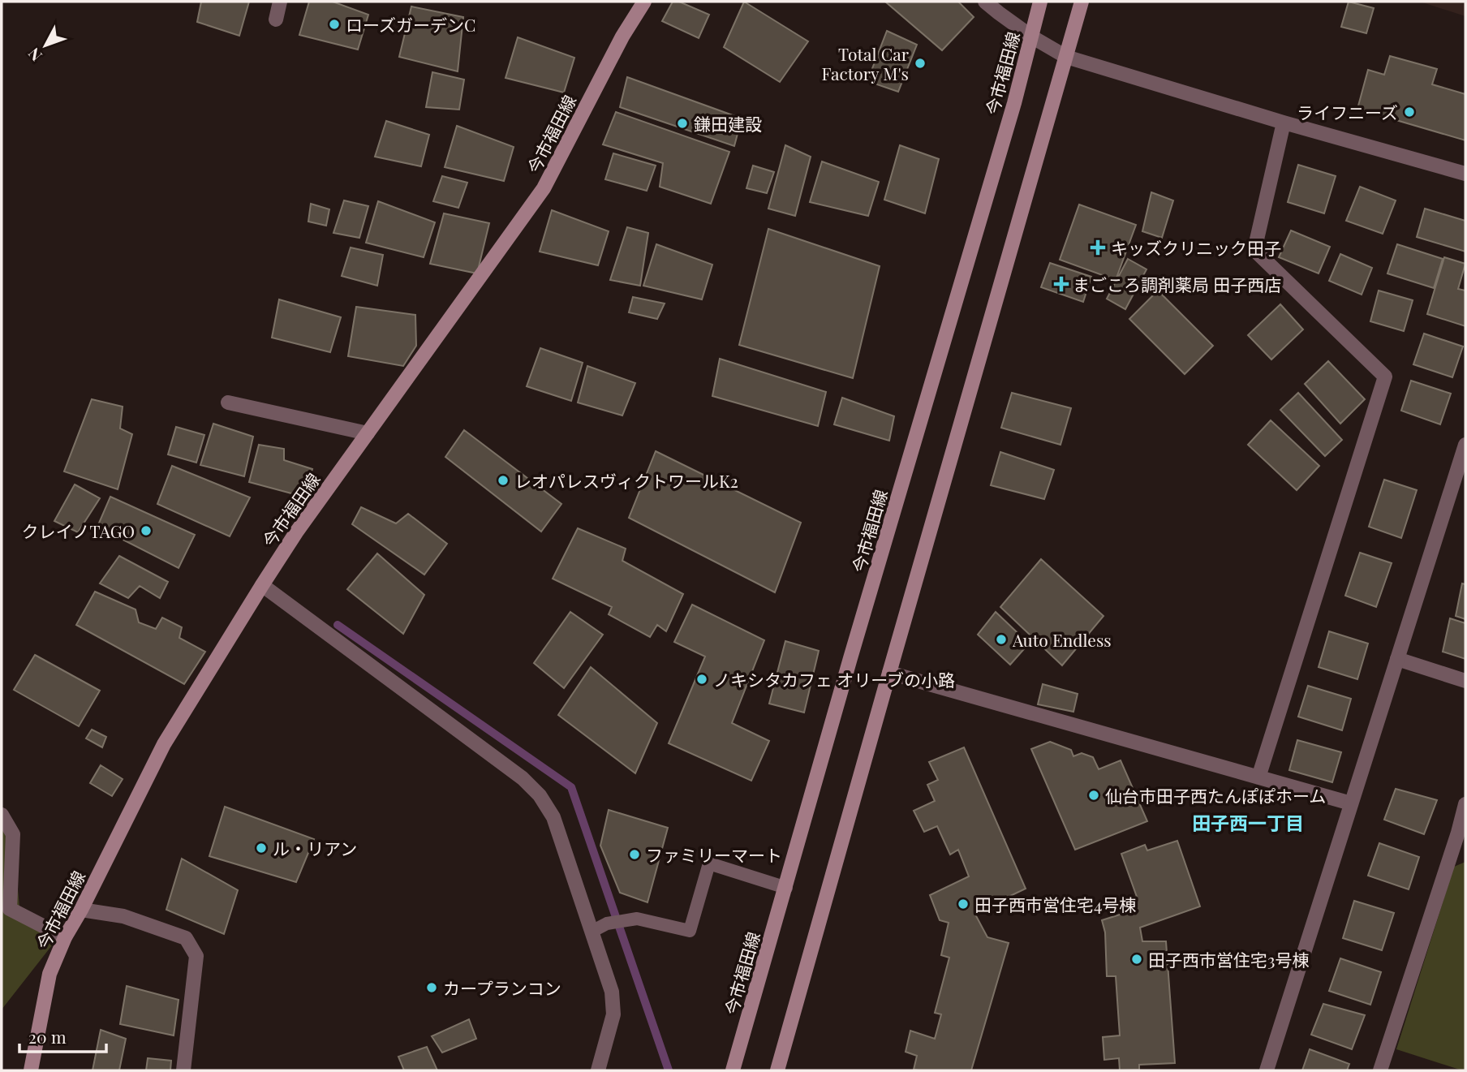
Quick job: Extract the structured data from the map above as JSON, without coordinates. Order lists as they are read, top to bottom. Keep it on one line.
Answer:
{"streets":{"main road":["今市福田線"]},"districts":["田子西一丁目"],"places":{"other":["ローズガーデンC","Total Car Factory M's","ライフニーズ","鎌田建設","レオパレスヴィクトワールK2","クレイノTAGO","Auto Endless","ノキシタカフェ オリーブの小路","仙台市田子西たんぽぽホーム","ル・リアン","ファミリーマート","田子西市営住宅4号棟","田子西市営住宅3号棟","カープランコン"],"health":["キッズクリニック田子","まごころ調剤薬局 田子西店"]},"scale_bar":"20 m","north":"bottom left"}
